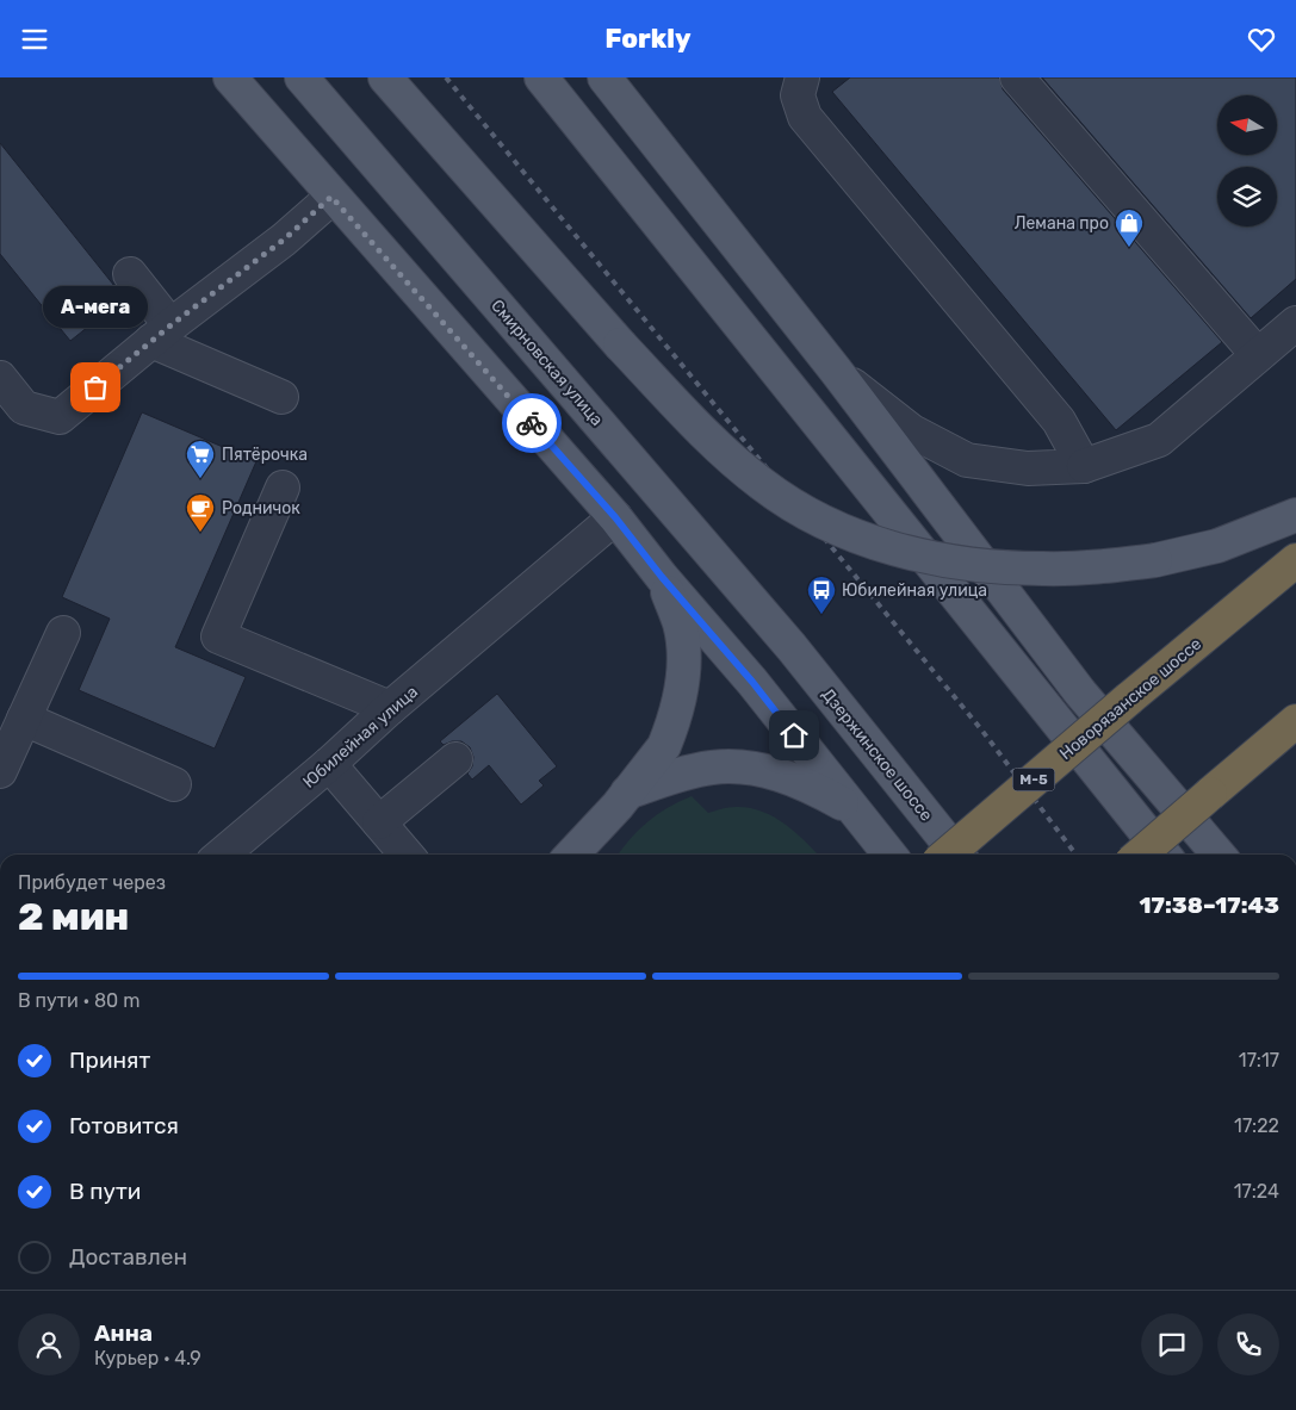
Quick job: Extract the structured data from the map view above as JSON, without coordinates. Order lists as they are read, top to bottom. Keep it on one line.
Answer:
{"streets":{"highway":["Новорязанское шоссе","М-5"],"main road":["Смирновская улица","Дзержинское шоссе"],"street":["Юбилейная улица"]},"crossings":[["Смирновская улица","Дзержинское шоссе"]],"places":{"shop":["Лемана про"],"other":["А-мега"],"supermarket":["Пятёрочка"],"cafe":["Родничок"],"bus stop":["Юбилейная улица"]},"north":"left","page":{"header":"Forkly","bubble":"А-мега","heading":["2 мин","Прибудет через","17:38–17:43"],"panel":["Анна","Курьер · 4.9"],"bar":"В пути · 80 m","list":[["Принят","17:17"],["Готовится","17:22"],["В пути","17:24"],"Доставлен"]}}
